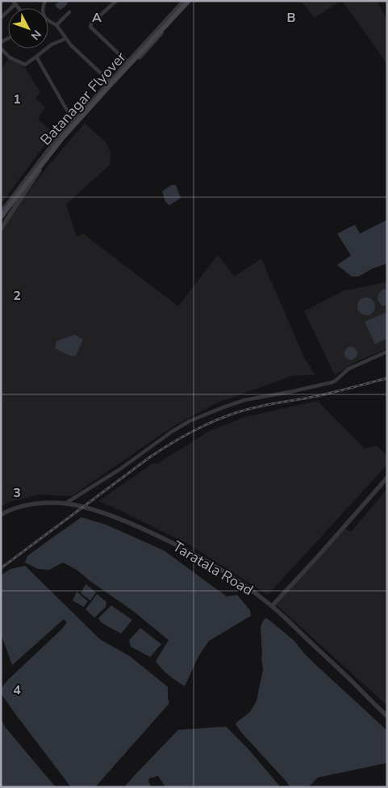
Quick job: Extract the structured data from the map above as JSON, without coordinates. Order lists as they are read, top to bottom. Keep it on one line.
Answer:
{"streets":{"main road":["Batanagar Flyover"],"street":["Taratala Road"]},"north":"bottom right","grid":{"columns":["A","B"],"rows":["1","2","3","4"]}}
